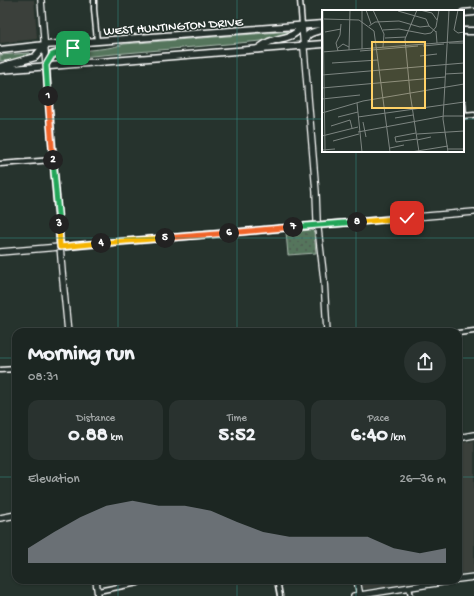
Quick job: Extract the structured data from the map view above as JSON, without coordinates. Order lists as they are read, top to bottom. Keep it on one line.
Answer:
{"streets":{"main road":["WEST HUNTINGTON DRIVE"]},"page":{"pins":["1","2","8","3","7","6","5","4"],"heading":["Morning run","08:31"],"stats":[["Distance","0.88 km"],["Time","5:52"],["Pace","6:40 /km"]],"chart":["Elevation","26–36 m"]}}
